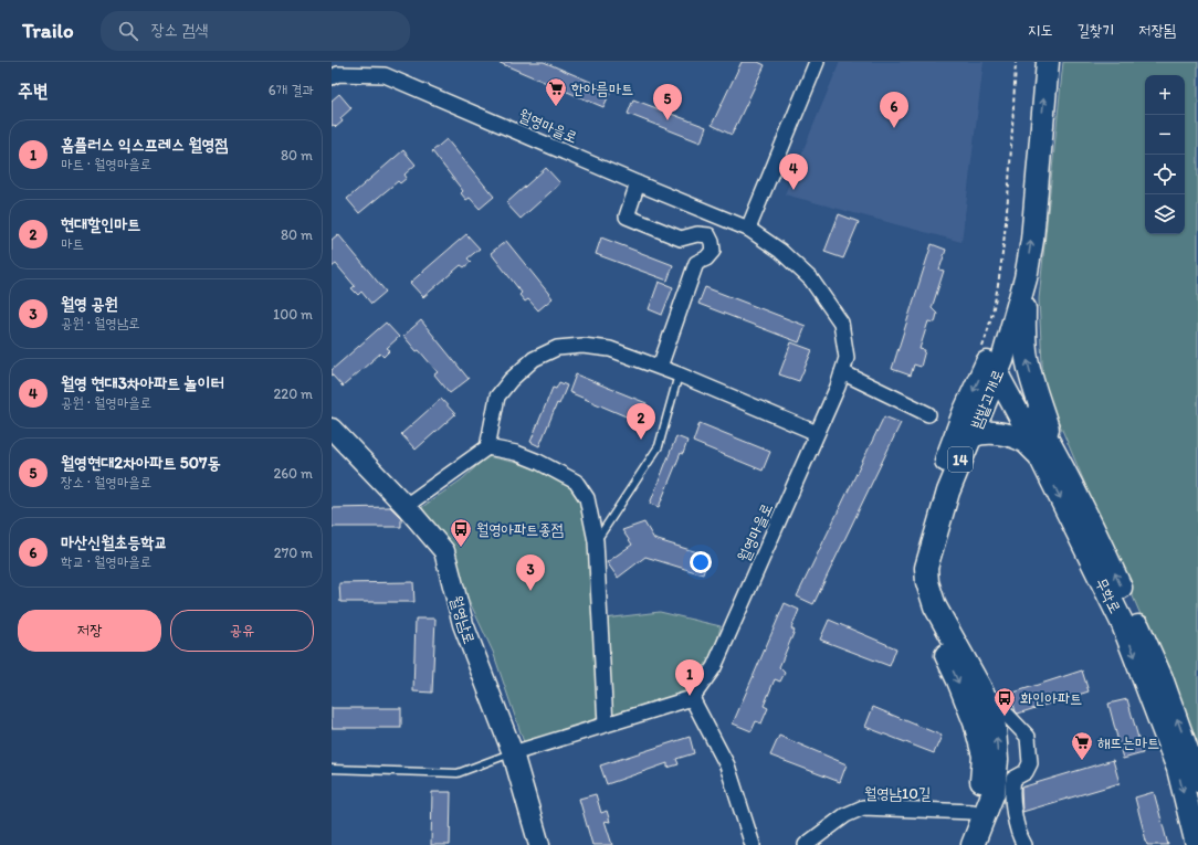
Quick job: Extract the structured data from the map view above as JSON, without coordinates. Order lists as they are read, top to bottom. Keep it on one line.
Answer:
{"streets":{"main road":["밤밭고개로","14","무학로","월영남로"],"street":["월영마을로","월영남10길"]},"crossings":[["밤밭고개로","무학로"],["밤밭고개로","월영남10길"]],"places":{"supermarket":["한아름마트","해뜨는마트"],"bus stop":["월영아파트종점","화인아파트"]},"page":{"header":"Trailo","search":"장소 검색","nav":["지도","길찾기","저장됨"],"heading":["주변","6개 결과"],"map_buttons":["+","−"],"pins":["5","6","4","2","3","1"],"list":[{"mark":"1","name":"홈플러스 익스프레스 월영점","note":"마트 · 월영마을로","value":"80 m"},{"mark":"2","name":"현대할인마트","note":"마트","value":"80 m"},{"mark":"3","name":"월영 공원","note":"공원 · 월영남로","value":"100 m"},{"mark":"4","name":"월영 현대3차아파트 놀이터","note":"공원 · 월영마을로","value":"220 m"},{"mark":"5","name":"월영현대2차아파트 507동","note":"장소 · 월영마을로","value":"260 m"},{"mark":"6","name":"마산신월초등학교","note":"학교 · 월영마을로","value":"270 m"}],"buttons":["저장","공유"]}}
